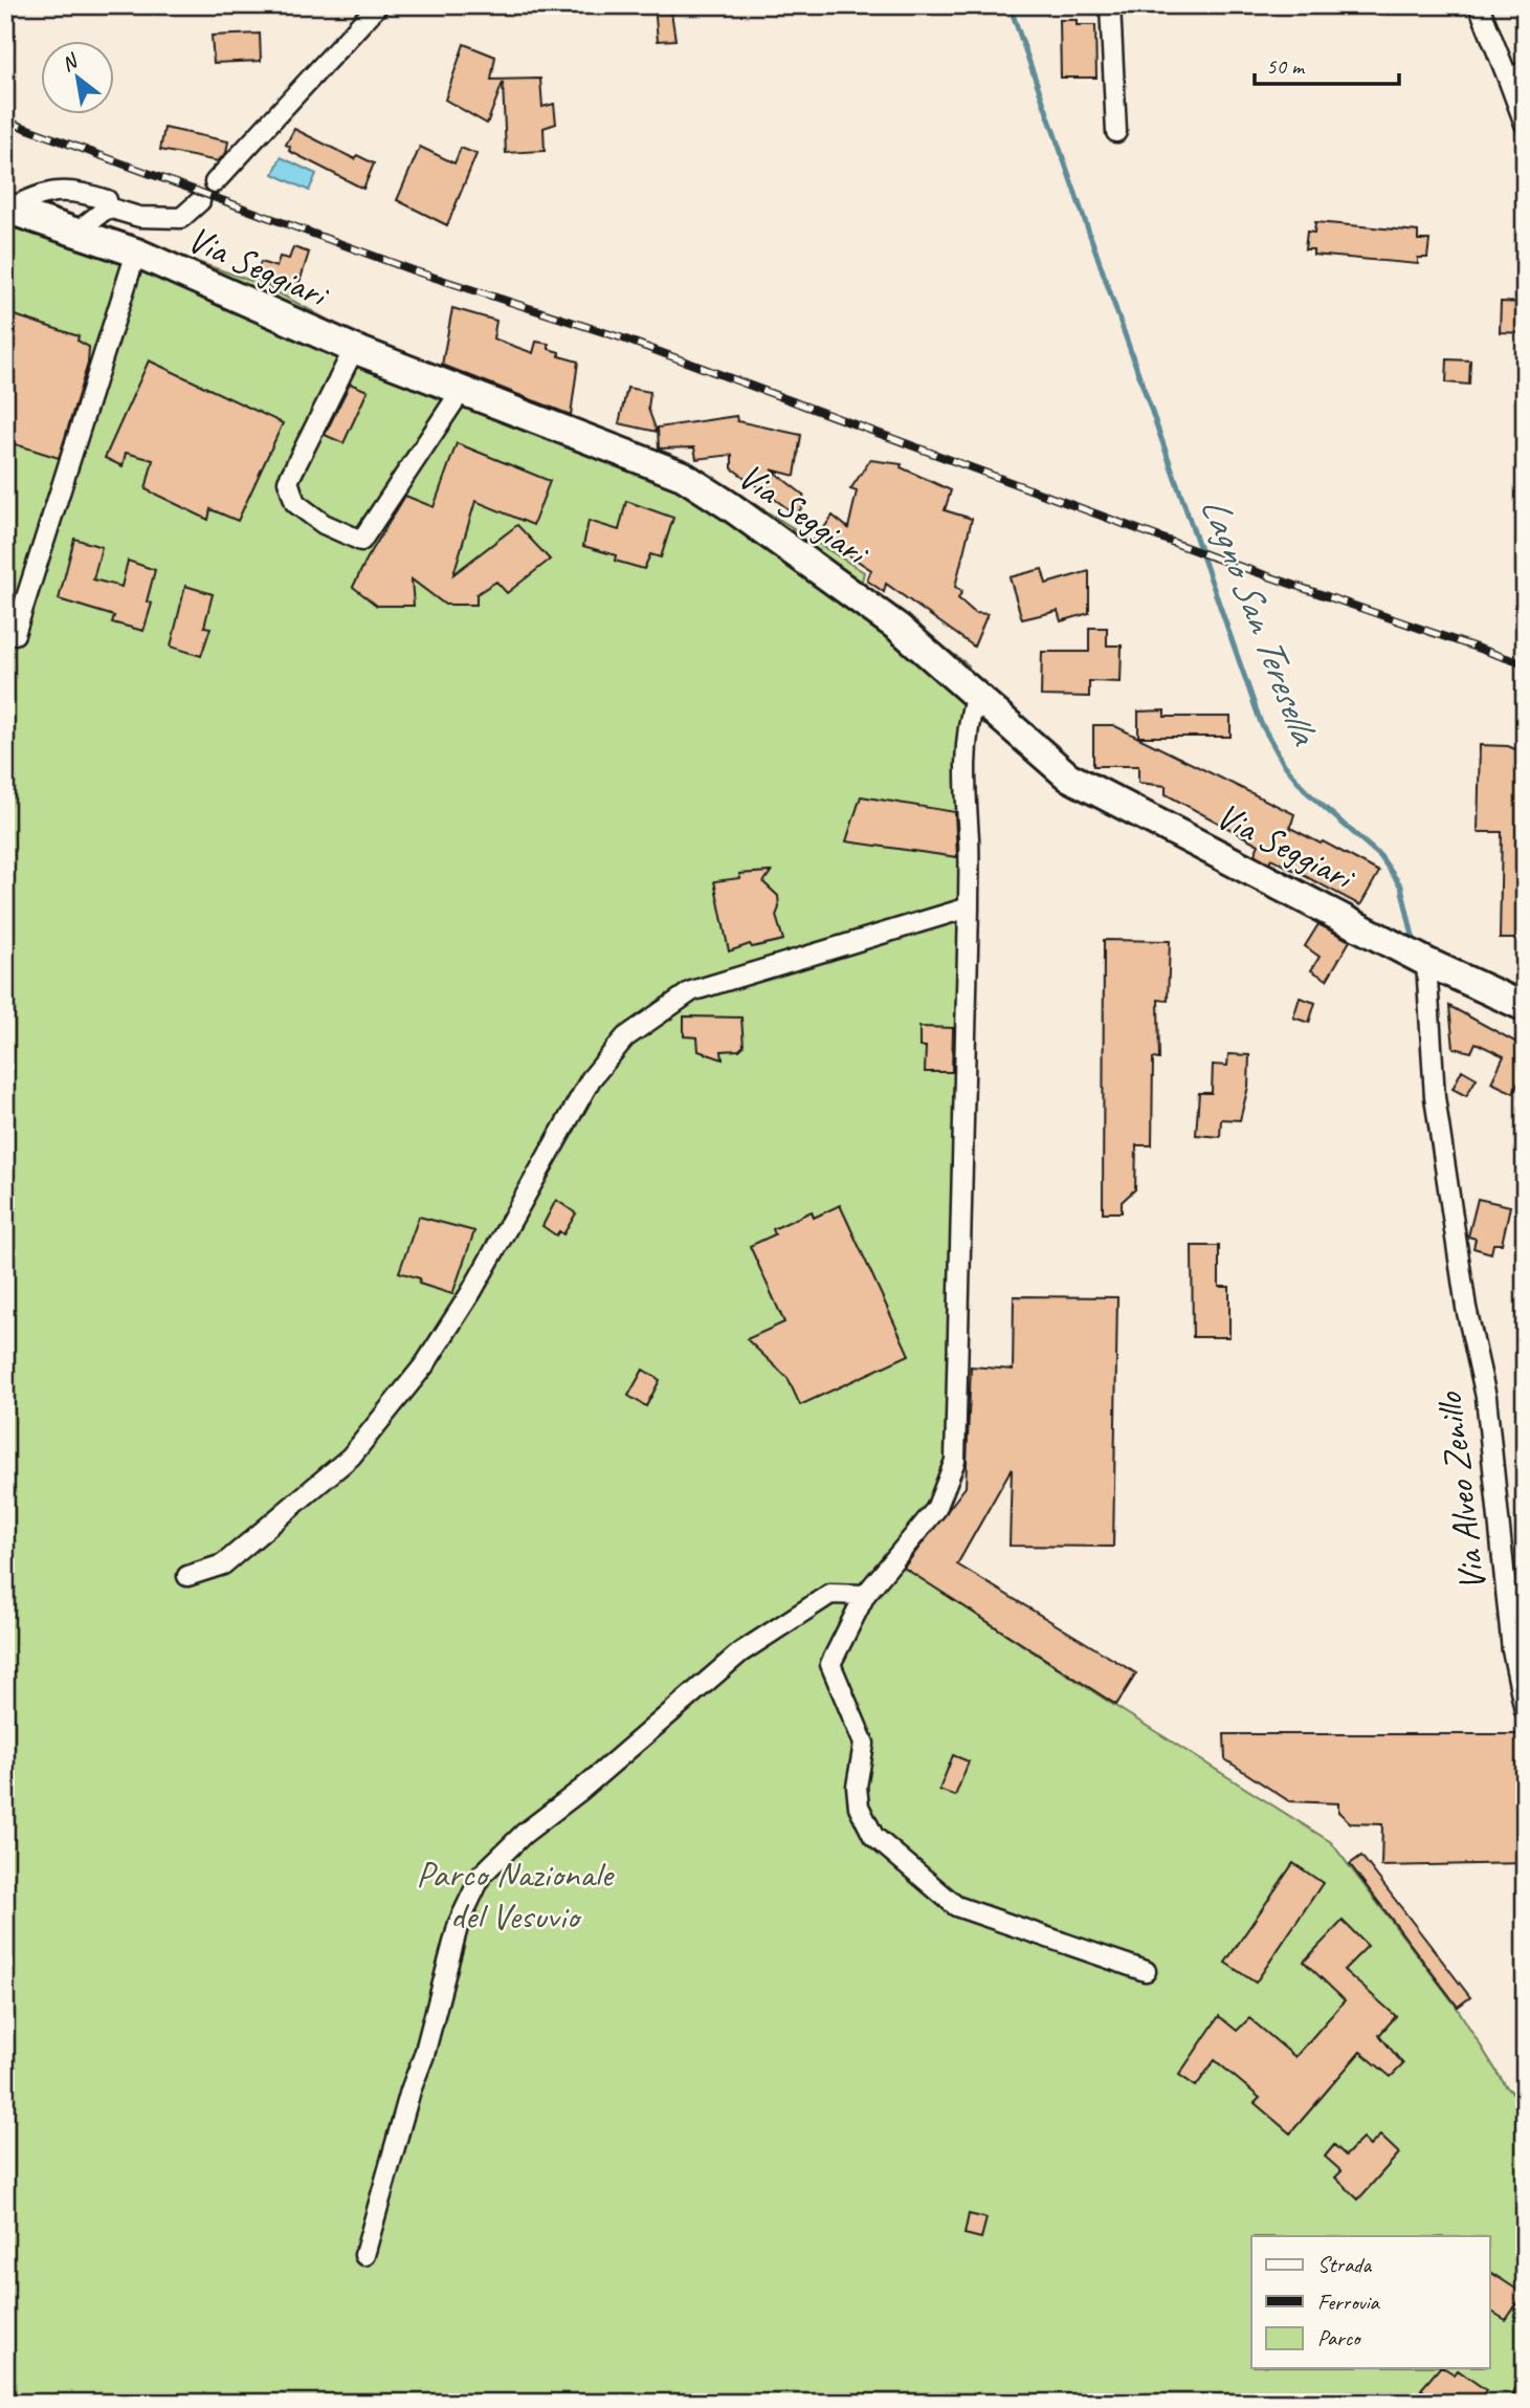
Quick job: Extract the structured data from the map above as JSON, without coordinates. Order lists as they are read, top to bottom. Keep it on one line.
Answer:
{"streets":{"main road":["Via Seggiari"],"street":["Via Alveo Zenillo"]},"crossings":[["Via Seggiari","Via Alveo Zenillo"]],"water":["Lagno San Teresella"],"parks":["Parco Nazionale del Vesuvio"],"legend":["Strada","Ferrovia","Parco"],"scale_bar":"50 m","north":"top left"}
